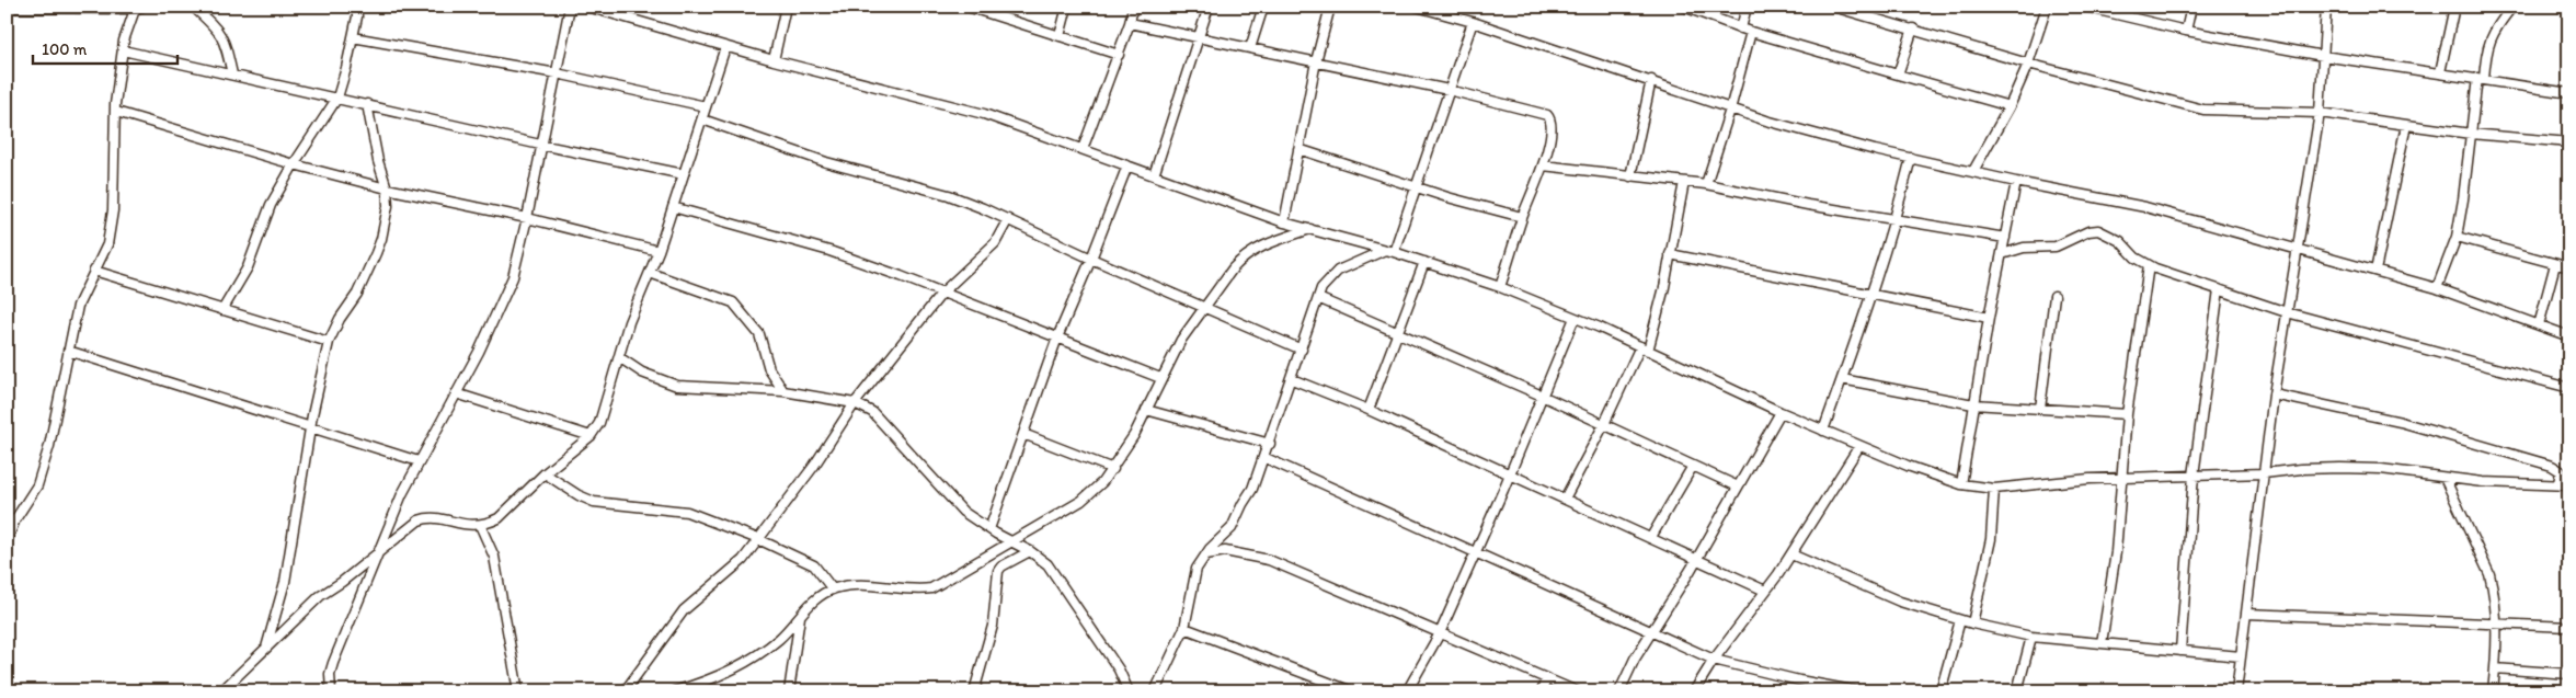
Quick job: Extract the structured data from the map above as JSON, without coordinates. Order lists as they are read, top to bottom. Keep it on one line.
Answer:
{"scale_bar":"100 m"}
